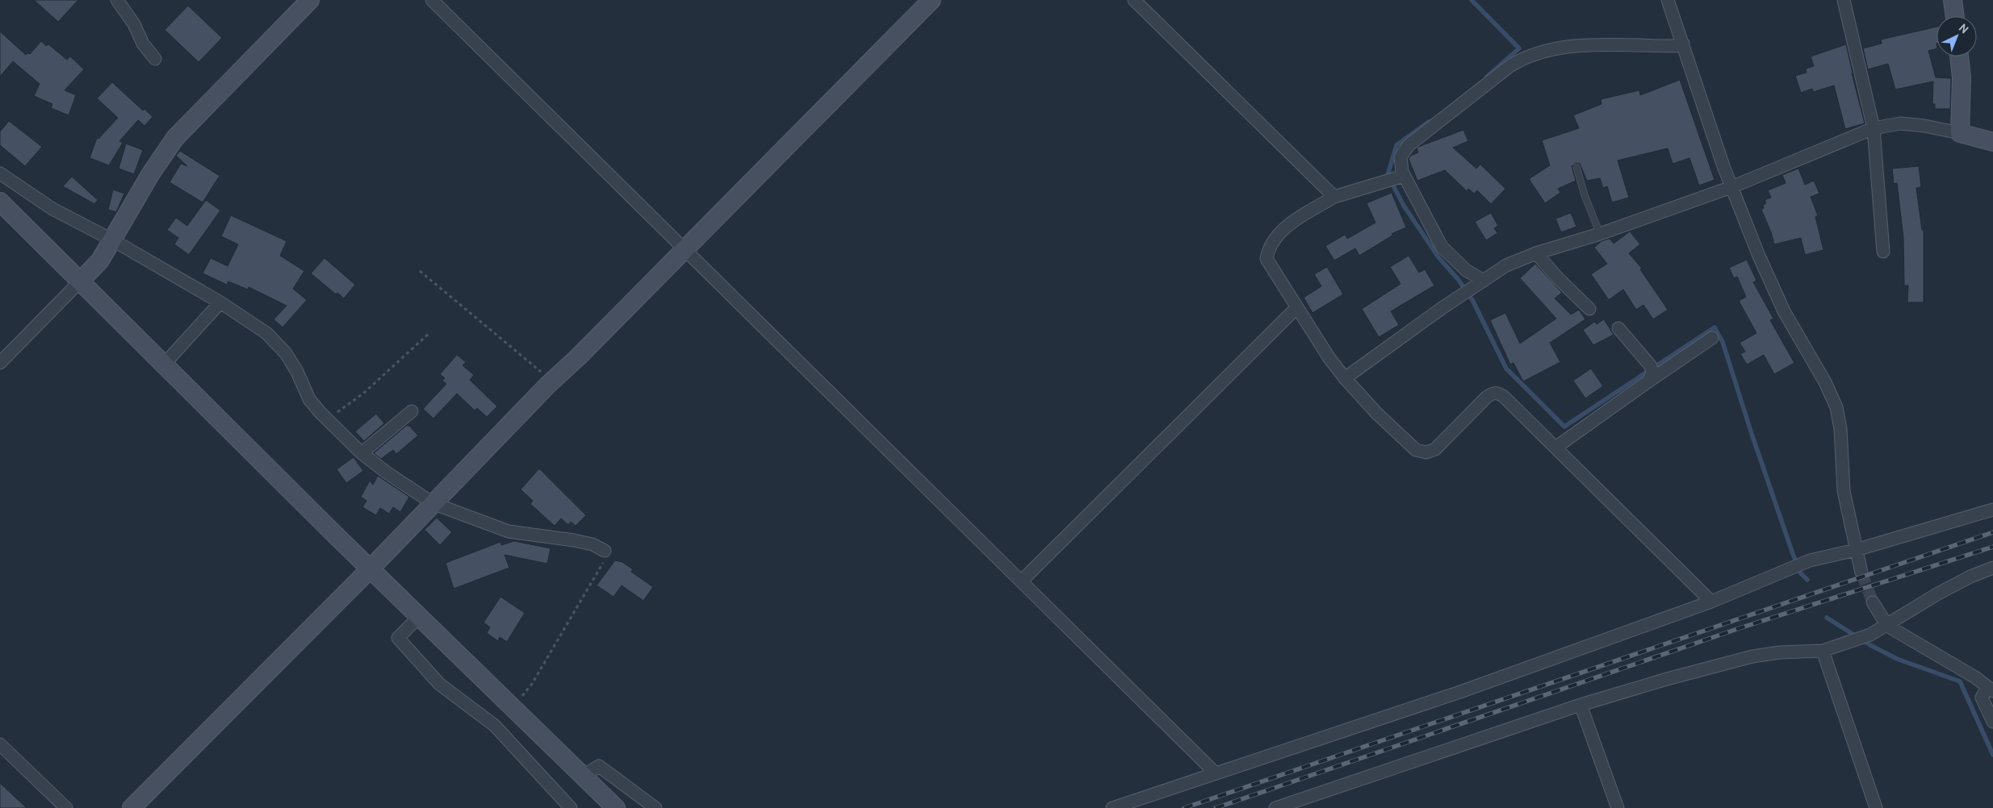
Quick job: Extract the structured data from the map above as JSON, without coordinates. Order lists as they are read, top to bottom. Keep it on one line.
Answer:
{"north":"top right"}
